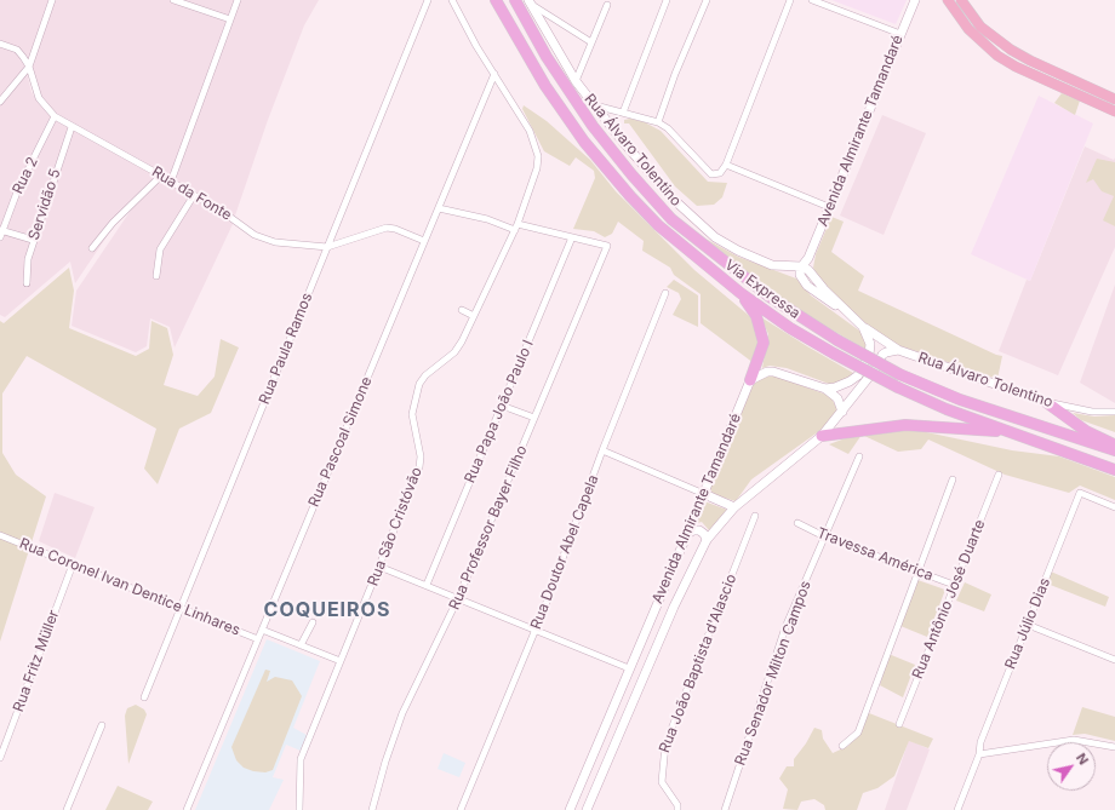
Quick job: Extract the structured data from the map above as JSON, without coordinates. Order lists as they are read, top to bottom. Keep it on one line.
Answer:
{"streets":{"highway":["Via Expressa"],"main road":["Avenida Almirante Tamandaré","Rua Álvaro Tolentino"],"street":["Rua 2","Rua da Fonte","Servidão 5","Rua Paula Ramos","Rua Papa João Paulo I","Rua Pascoal Simone","Rua São Cristóvão","Rua Professor Bayer Filho","Rua Doutor Abel Capela","Travessa América","Rua Coronel Ivan Dentice Linhares","Rua Antônio José Duarte","Rua Júlio Dias","Rua Fritz Müller","Rua João Baptista d'Alascio","Rua Senador Milton Campos"]},"crossings":[["Avenida Almirante Tamandaré","Rua Álvaro Tolentino"],["Rua 2","Rua da Fonte"],["Rua da Fonte","Servidão 5"],["Rua da Fonte","Rua Paula Ramos"],["Rua da Fonte","Rua Pascoal Simone"],["Rua Paula Ramos","Rua Coronel Ivan Dentice Linhares"],["Rua Papa João Paulo I","Rua Professor Bayer Filho"],["Rua Pascoal Simone","Rua São Cristóvão"],["Rua Pascoal Simone","Rua Coronel Ivan Dentice Linhares"],["Rua São Cristóvão","Rua Coronel Ivan Dentice Linhares"],["Travessa América","Rua Antônio José Duarte"],["Travessa América","Rua Senador Milton Campos"],["Rua Coronel Ivan Dentice Linhares","Rua Fritz Müller"]],"districts":["COQUEIROS"],"north":"top right"}
